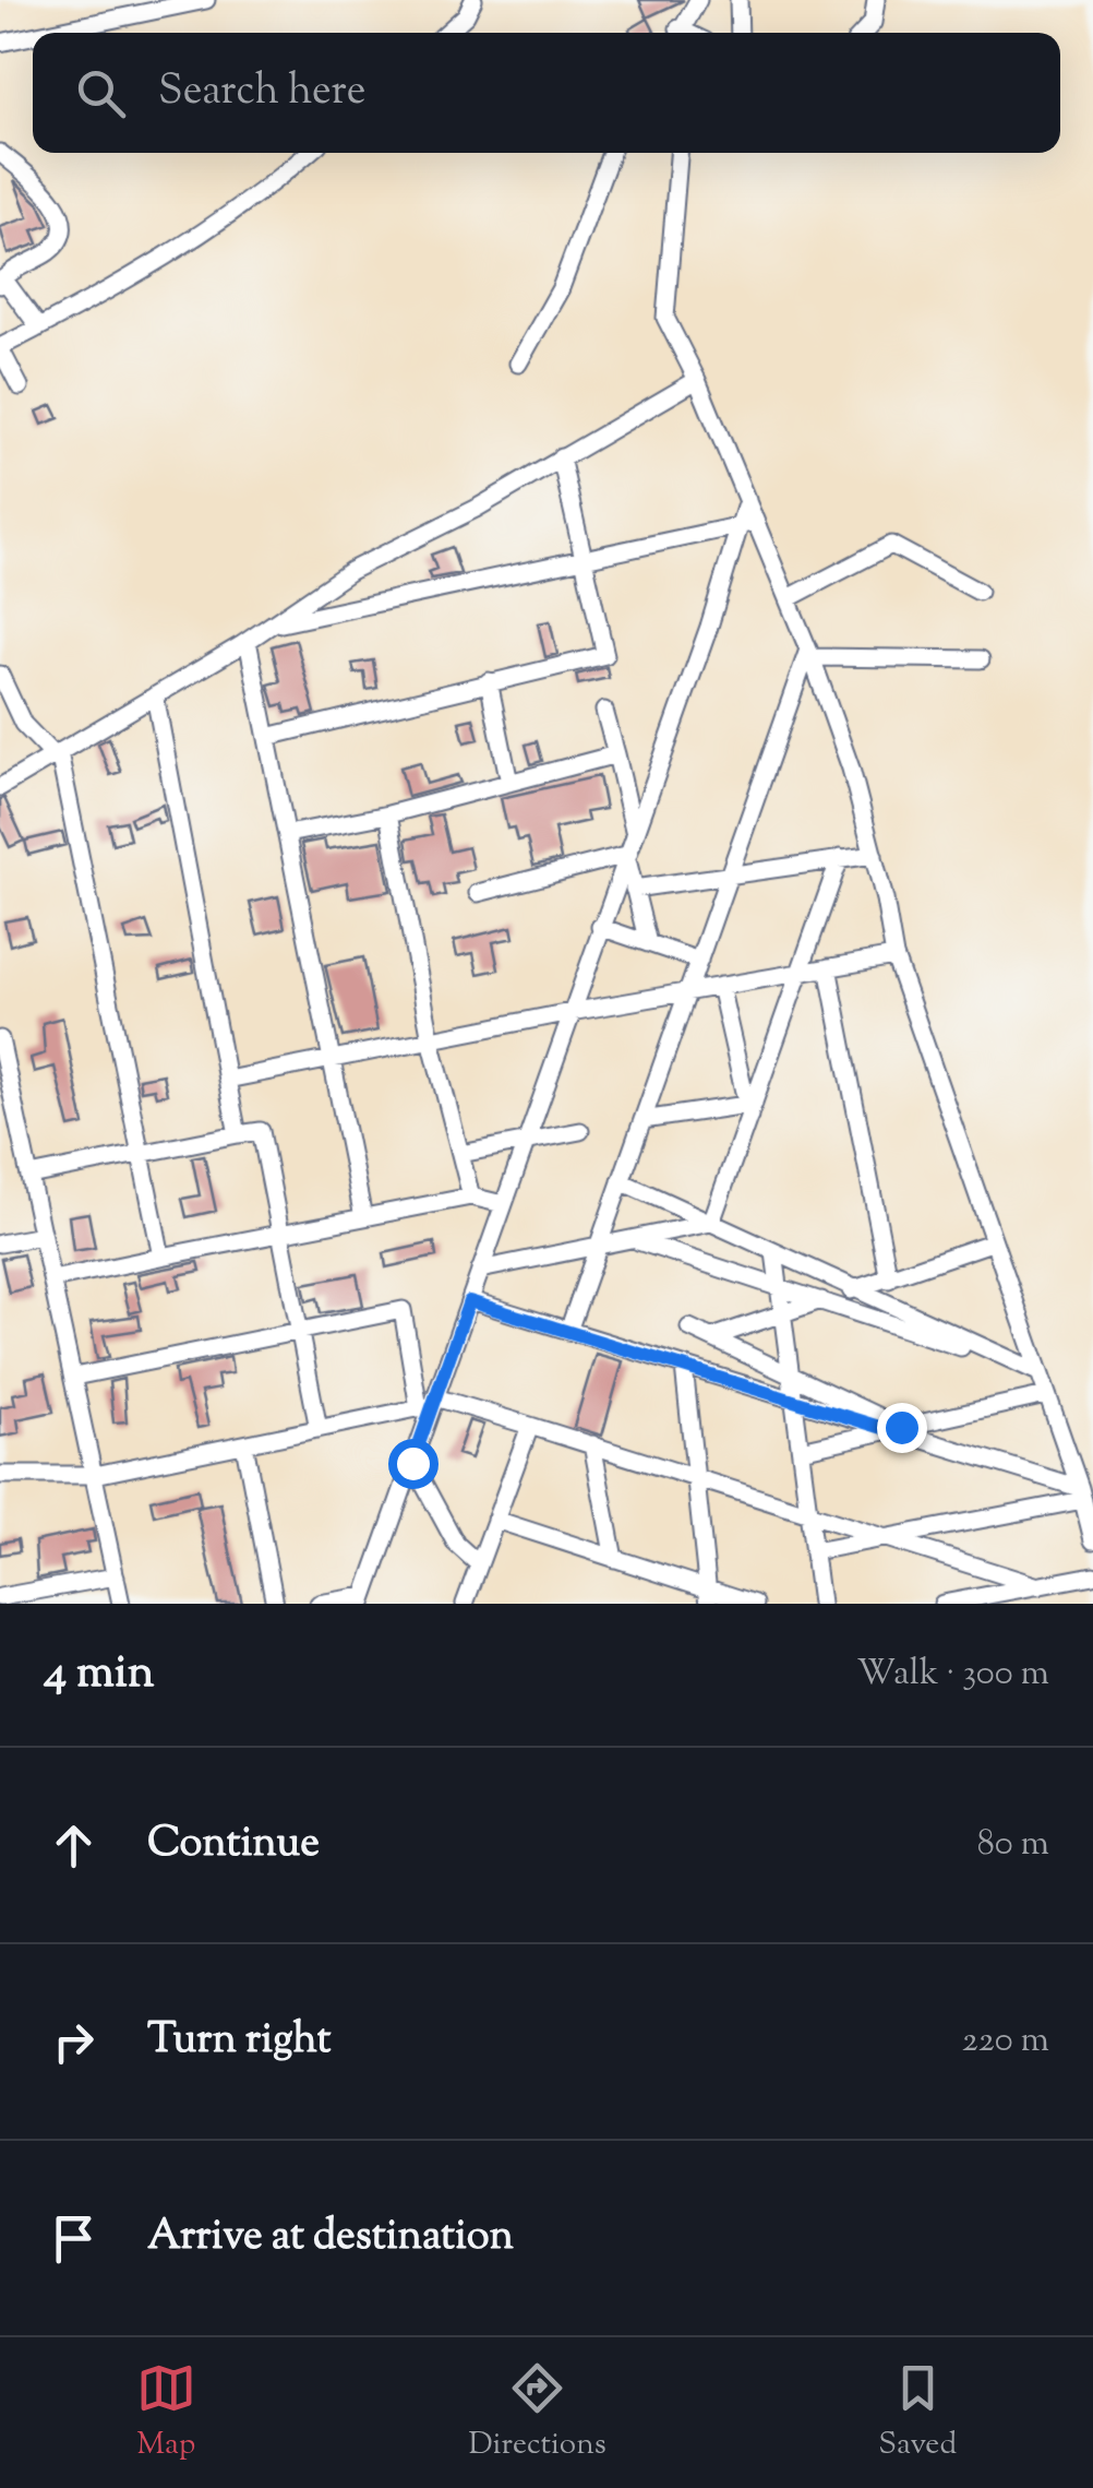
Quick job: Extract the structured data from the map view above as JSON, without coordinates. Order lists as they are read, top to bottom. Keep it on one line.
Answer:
{"page":{"search":"Search here","heading":["4 min","Walk · 300 m"],"list":[["Continue","80 m"],["Turn right","220 m"],"Arrive at destination"],"nav":["Map","Directions","Saved"]}}
